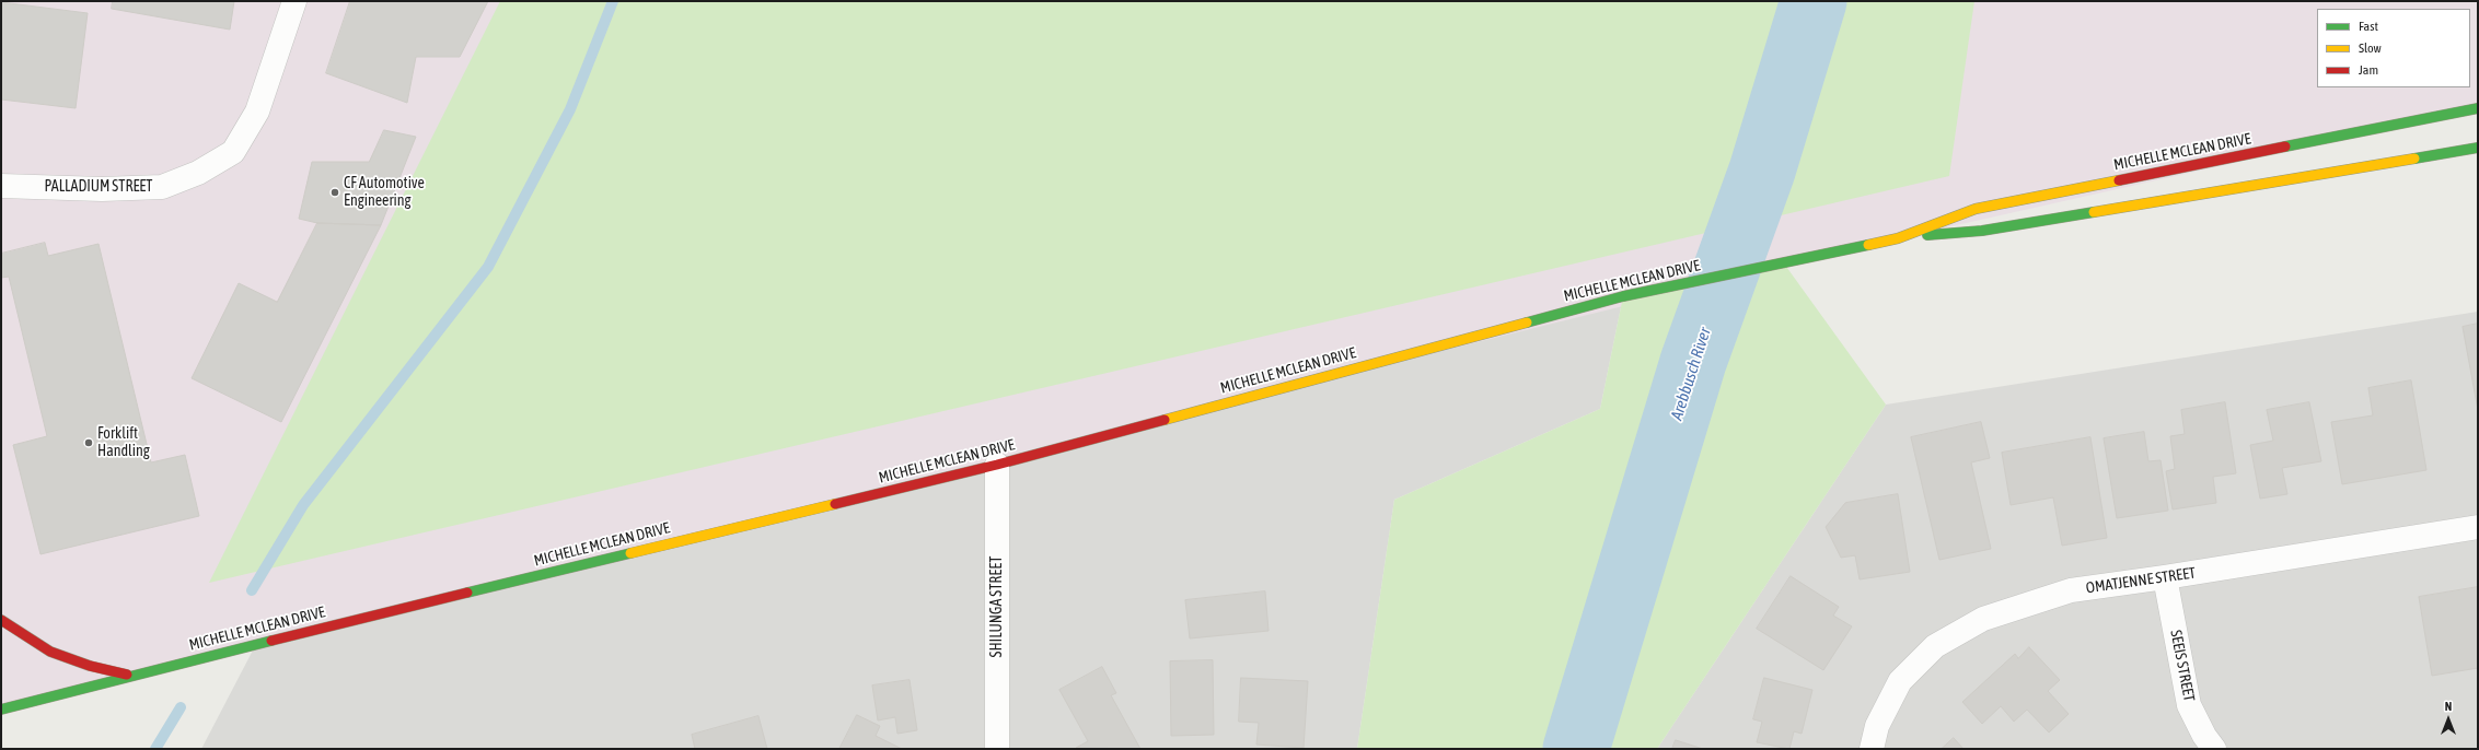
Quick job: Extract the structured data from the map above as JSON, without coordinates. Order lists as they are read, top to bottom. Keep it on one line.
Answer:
{"streets":{"street":["MICHELLE MCLEAN DRIVE","PALLADIUM STREET","OMATJENNE STREET","SHILUNGA STREET","SEEIS STREET"]},"crossings":[["MICHELLE MCLEAN DRIVE","SHILUNGA STREET"],["OMATJENNE STREET","SEEIS STREET"]],"water":["Arebbusch River"],"places":["CF Automotive Engineering","Forklift Handling"],"legend":["Fast","Slow","Jam"],"north":"top"}
